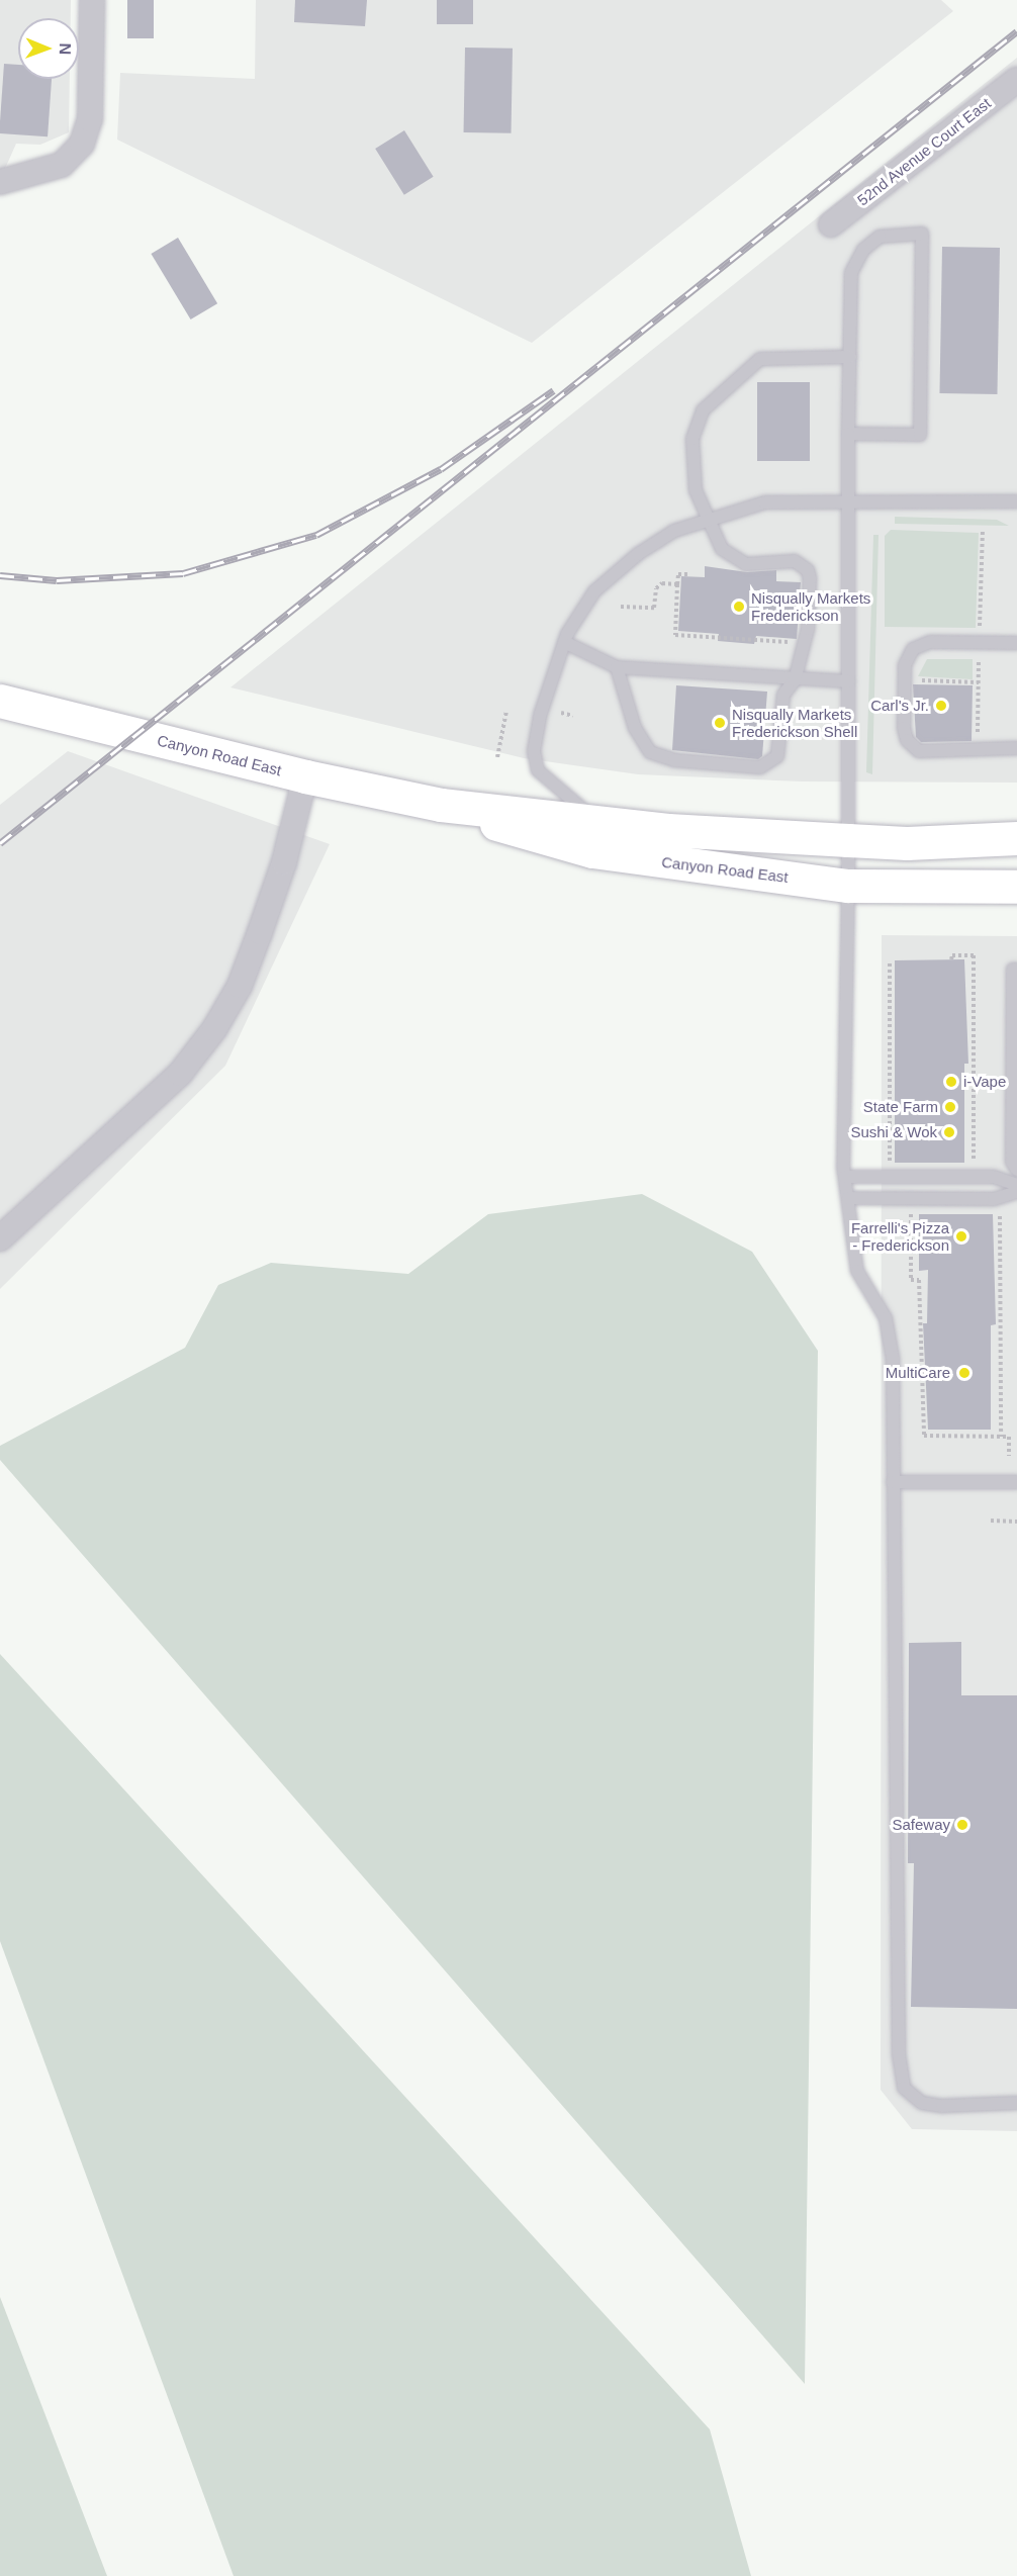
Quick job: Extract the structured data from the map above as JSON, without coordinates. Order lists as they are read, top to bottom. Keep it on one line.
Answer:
{"streets":{"main road":["Canyon Road East"],"street":["52nd Avenue Court East"]},"places":["Nisqually Markets Frederickson","Carl's Jr.","Nisqually Markets Frederickson Shell","i-Vape","State Farm","Sushi & Wok","Farrelli's Pizza - Frederickson","MultiCare","Safeway"],"north":"right"}
